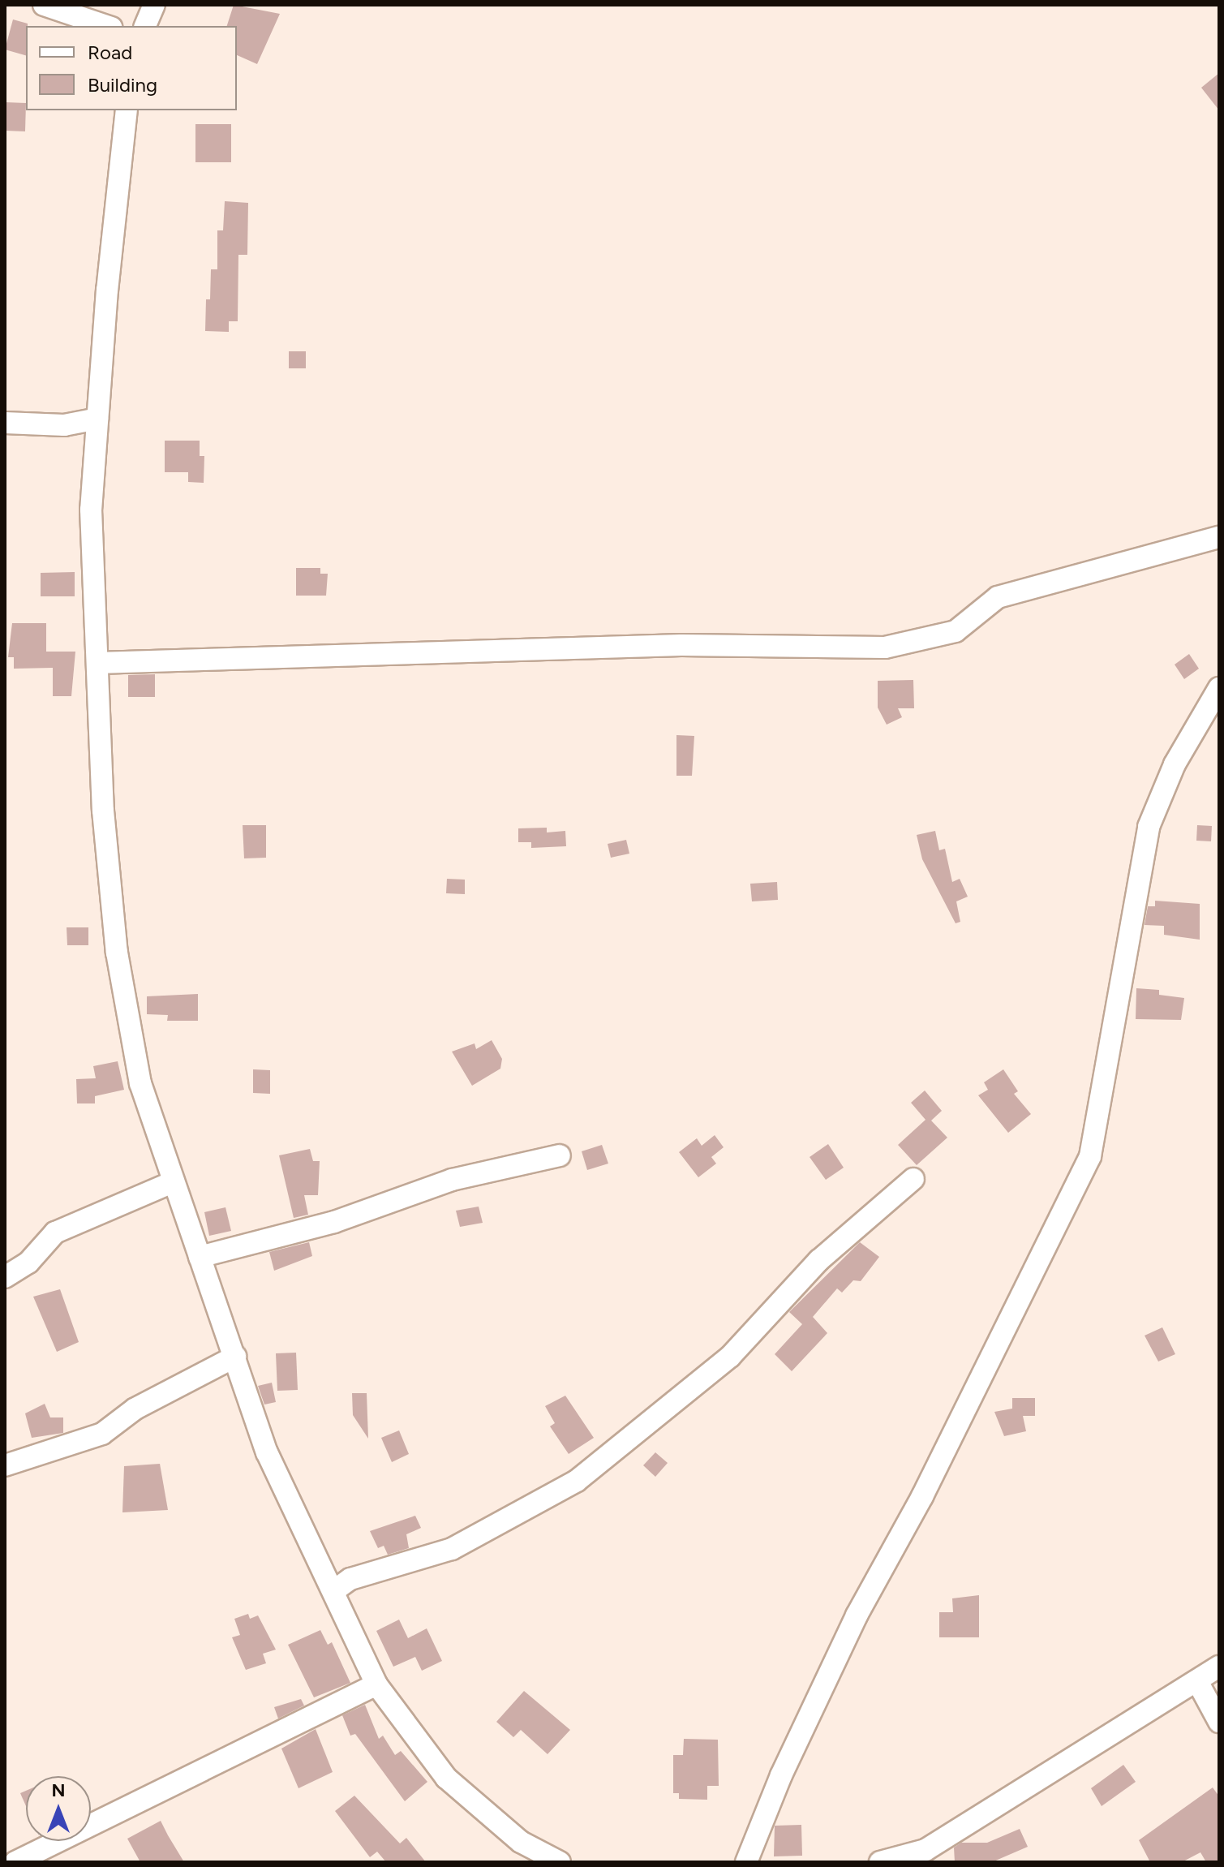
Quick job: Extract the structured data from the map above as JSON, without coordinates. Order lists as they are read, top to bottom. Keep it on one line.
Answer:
{"legend":["Road","Building"],"north":"top"}
